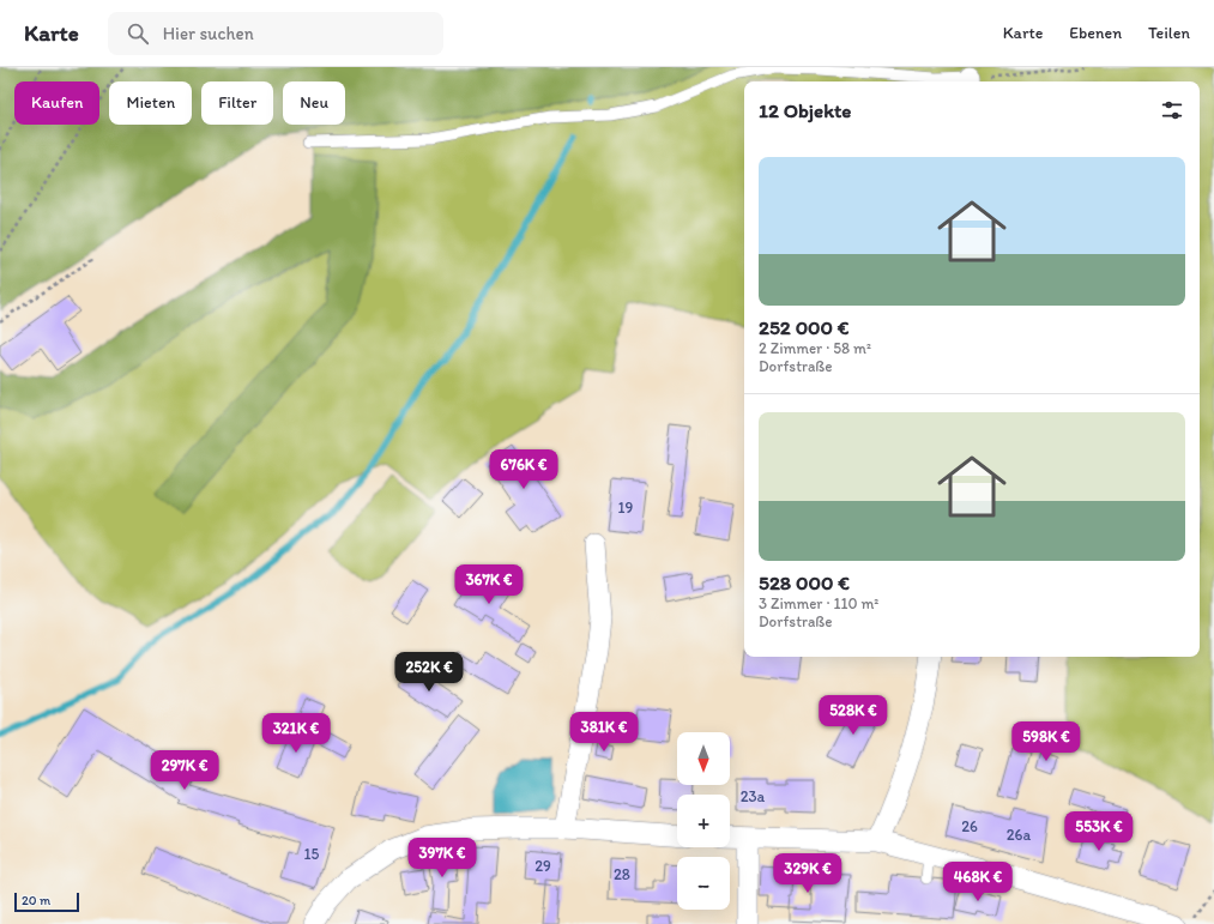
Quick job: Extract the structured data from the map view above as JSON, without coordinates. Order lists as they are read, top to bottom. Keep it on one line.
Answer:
{"house_numbers":["19","23a","26","26a","15","29","28"],"scale_bar":"20 m","north":"bottom","page":{"header":"Karte","search":"Hier suchen","nav":["Karte","Ebenen","Teilen"],"chip":["Kaufen","Mieten","Filter","Neu"],"heading":"12 Objekte","list":[{"name":"252 000 €","note":"2 Zimmer · 58 m² · Dorfstraße"},{"name":"528 000 €","note":"3 Zimmer · 110 m² · Dorfstraße"}],"price":["676K €","367K €","252K €","528K €","381K €","321K €","598K €","297K €","553K €","397K €","329K €","468K €"],"map_buttons":["+","−"],"scale":"20 m"}}
